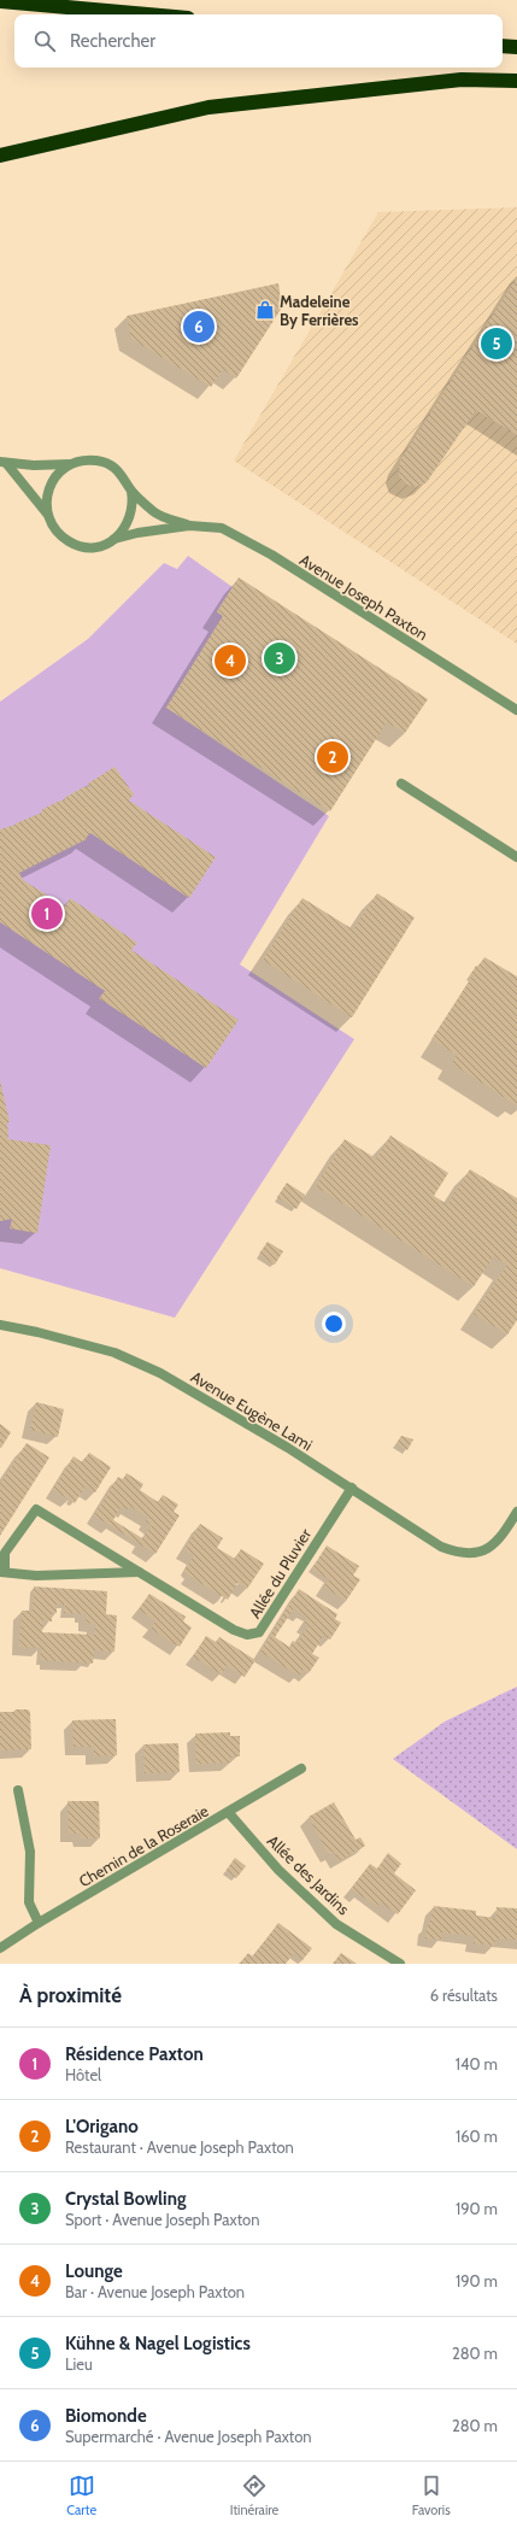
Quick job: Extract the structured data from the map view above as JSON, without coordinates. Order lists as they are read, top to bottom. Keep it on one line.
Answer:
{"streets":{"street":["Avenue Joseph Paxton","Avenue Eugène Lami","Allée du Pluvier","Chemin de la Roseraie","Allée des Jardins"]},"crossings":[["Avenue Eugène Lami","Allée du Pluvier"],["Chemin de la Roseraie","Allée des Jardins"]],"places":{"shop":["Madeleine By Ferrières"]},"page":{"search":"Rechercher","pins":["6","5","3","4","2","1"],"heading":["À proximité","6 résultats"],"list":[{"mark":"1","name":"Résidence Paxton","note":"Hôtel","value":"140 m"},{"mark":"2","name":"L'Origano","note":"Restaurant · Avenue Joseph Paxton","value":"160 m"},{"mark":"3","name":"Crystal Bowling","note":"Sport · Avenue Joseph Paxton","value":"190 m"},{"mark":"4","name":"Lounge","note":"Bar · Avenue Joseph Paxton","value":"190 m"},{"mark":"5","name":"Kühne & Nagel Logistics","note":"Lieu","value":"280 m"},{"mark":"6","name":"Biomonde","note":"Supermarché · Avenue Joseph Paxton","value":"280 m"}],"nav":["Carte","Itinéraire","Favoris"]}}
